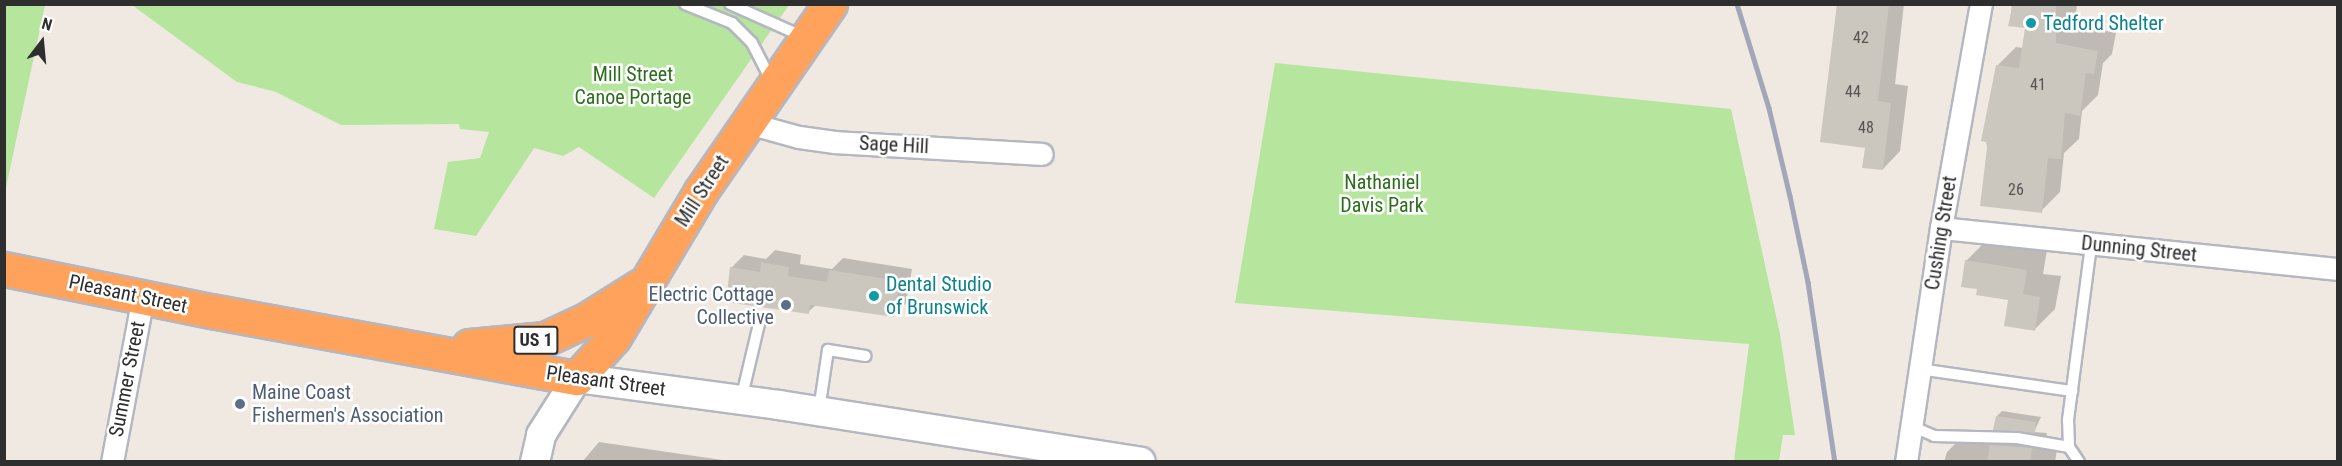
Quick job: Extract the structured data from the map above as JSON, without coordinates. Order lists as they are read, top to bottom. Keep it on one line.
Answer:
{"streets":{"highway":["Mill Street","Pleasant Street","US 1"],"street":["Sage Hill","Cushing Street","Dunning Street","Summer Street"]},"crossings":[["Sage Hill","Mill Street"],["Mill Street","Pleasant Street"],["Mill Street","US 1"],["Cushing Street","Dunning Street"],["Pleasant Street","US 1"],["Pleasant Street","Summer Street"]],"parks":["Mill Street Canoe Portage","Nathaniel Davis Park"],"places":["Tedford Shelter","Dental Studio of Brunswick","Electric Cottage Collective","Maine Coast Fishermen's Association"],"house_numbers":["42","41","44","48","26"],"north":"top"}
